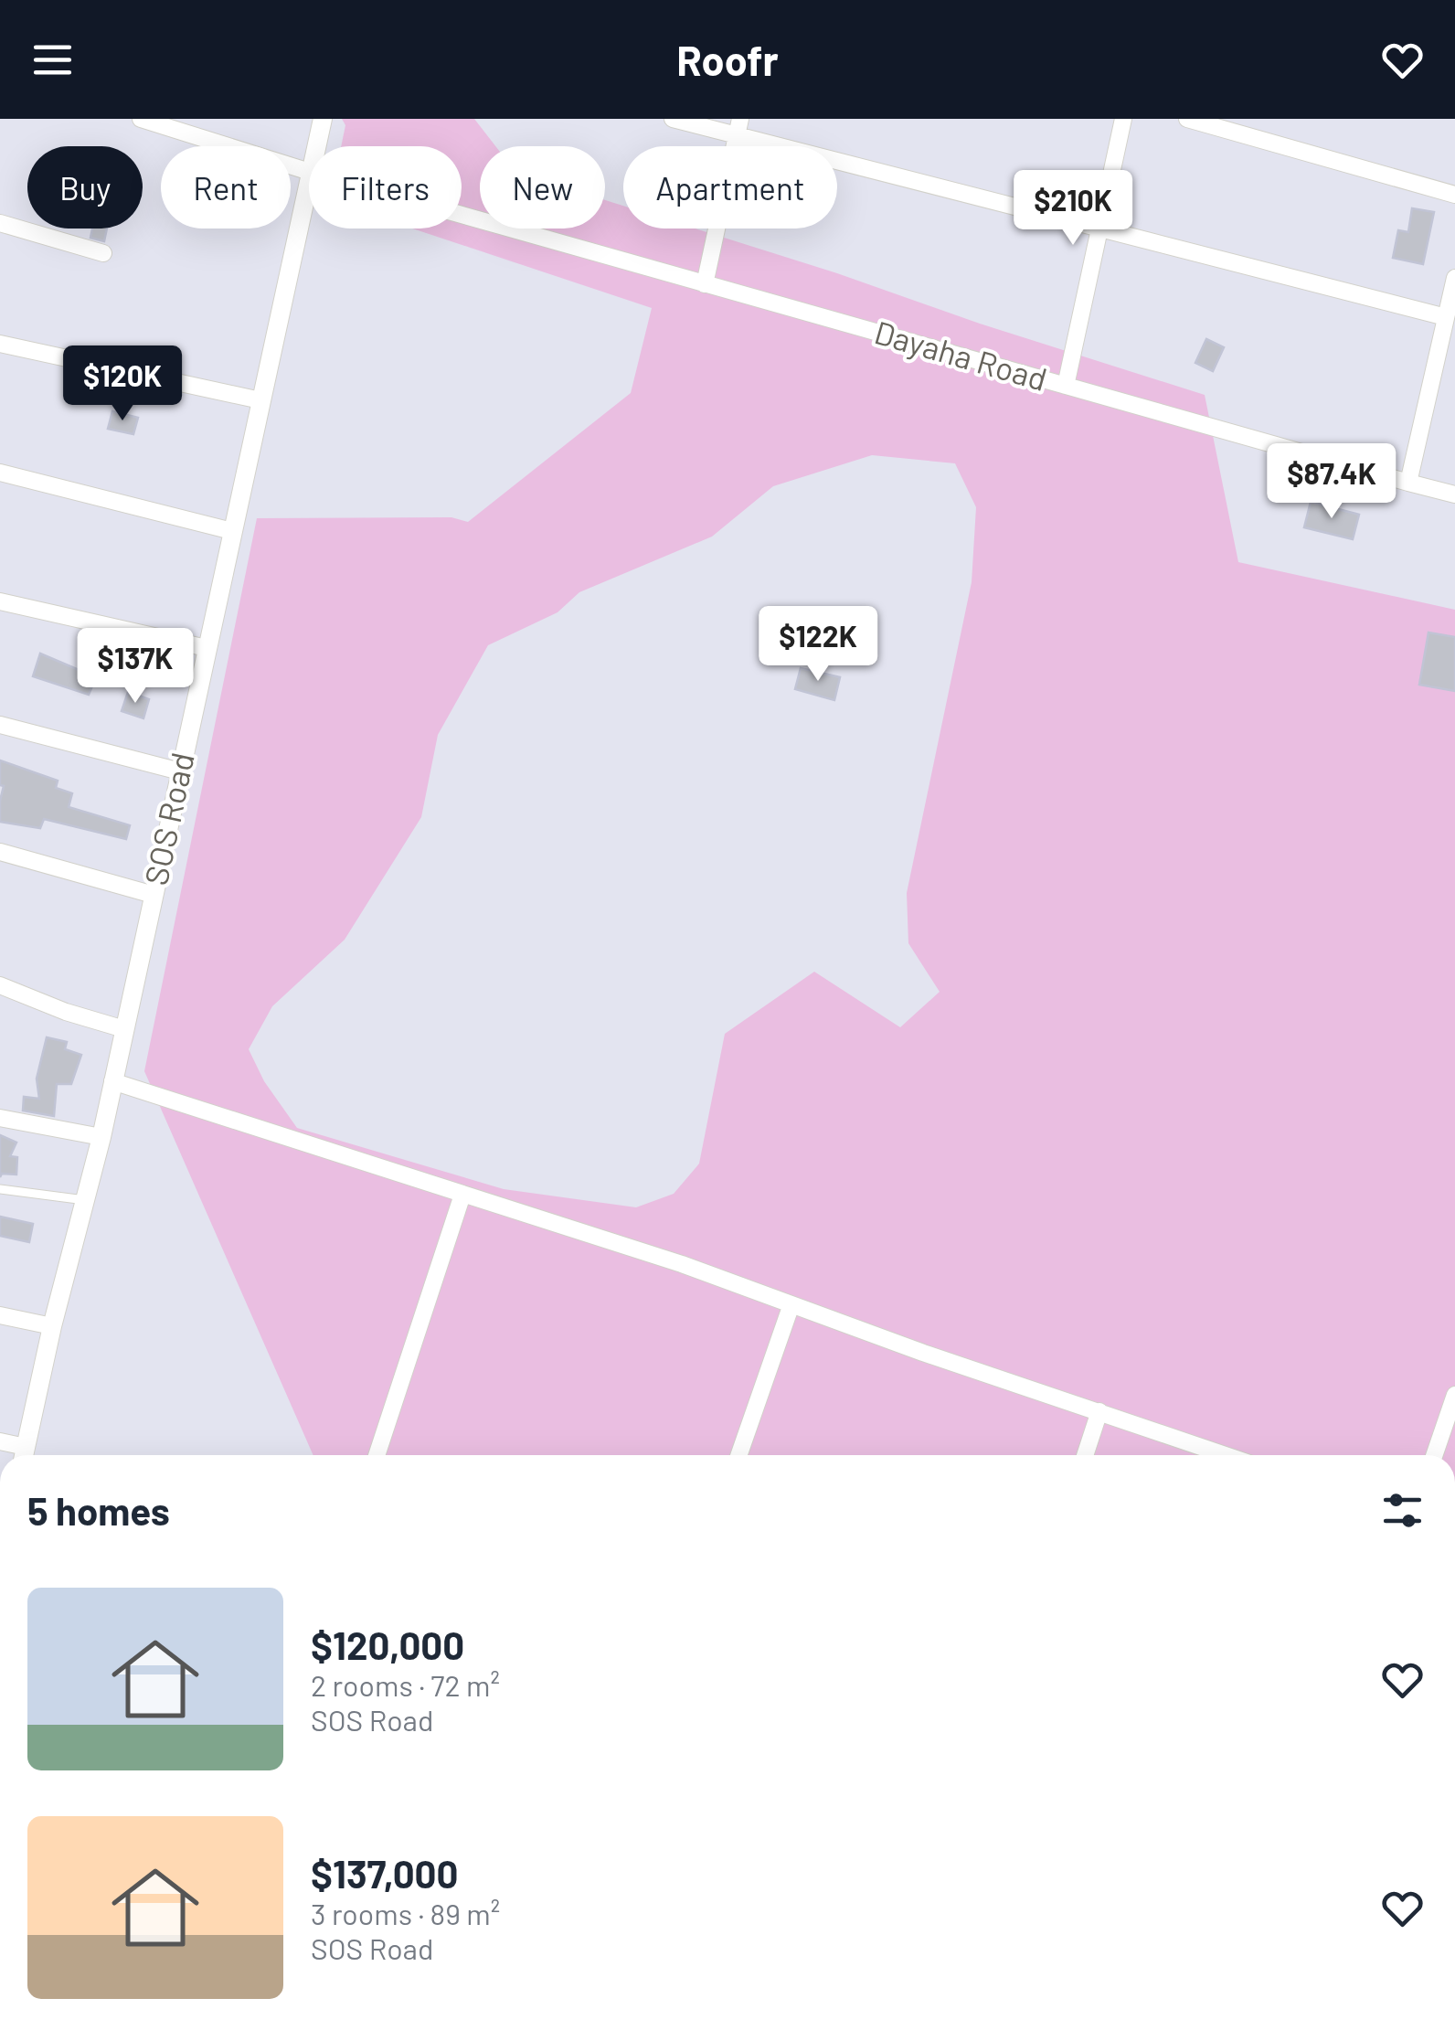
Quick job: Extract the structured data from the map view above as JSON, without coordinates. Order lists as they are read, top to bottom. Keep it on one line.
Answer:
{"streets":{"street":["Dayaha Road","SOS Road"]},"page":{"header":"Roofr","chip":["Buy","Rent","Filters","New","Apartment"],"price":["$210K","$120K","$87.4K","$122K","$137K"],"heading":"5 homes","list":[{"name":"$120,000","note":"2 rooms · 72 m² · SOS Road"},{"name":"$137,000","note":"3 rooms · 89 m² · SOS Road"}]}}
